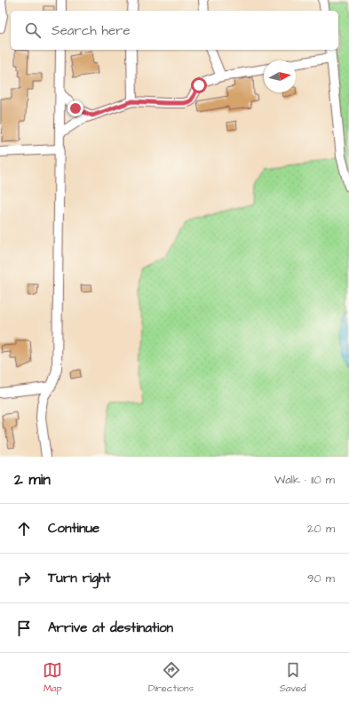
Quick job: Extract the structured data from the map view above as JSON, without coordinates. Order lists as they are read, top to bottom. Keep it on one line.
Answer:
{"north":"right","page":{"search":"Search here","heading":["2 min","Walk · 110 m"],"list":[["Continue","20 m"],["Turn right","90 m"],"Arrive at destination"],"nav":["Map","Directions","Saved"]}}
